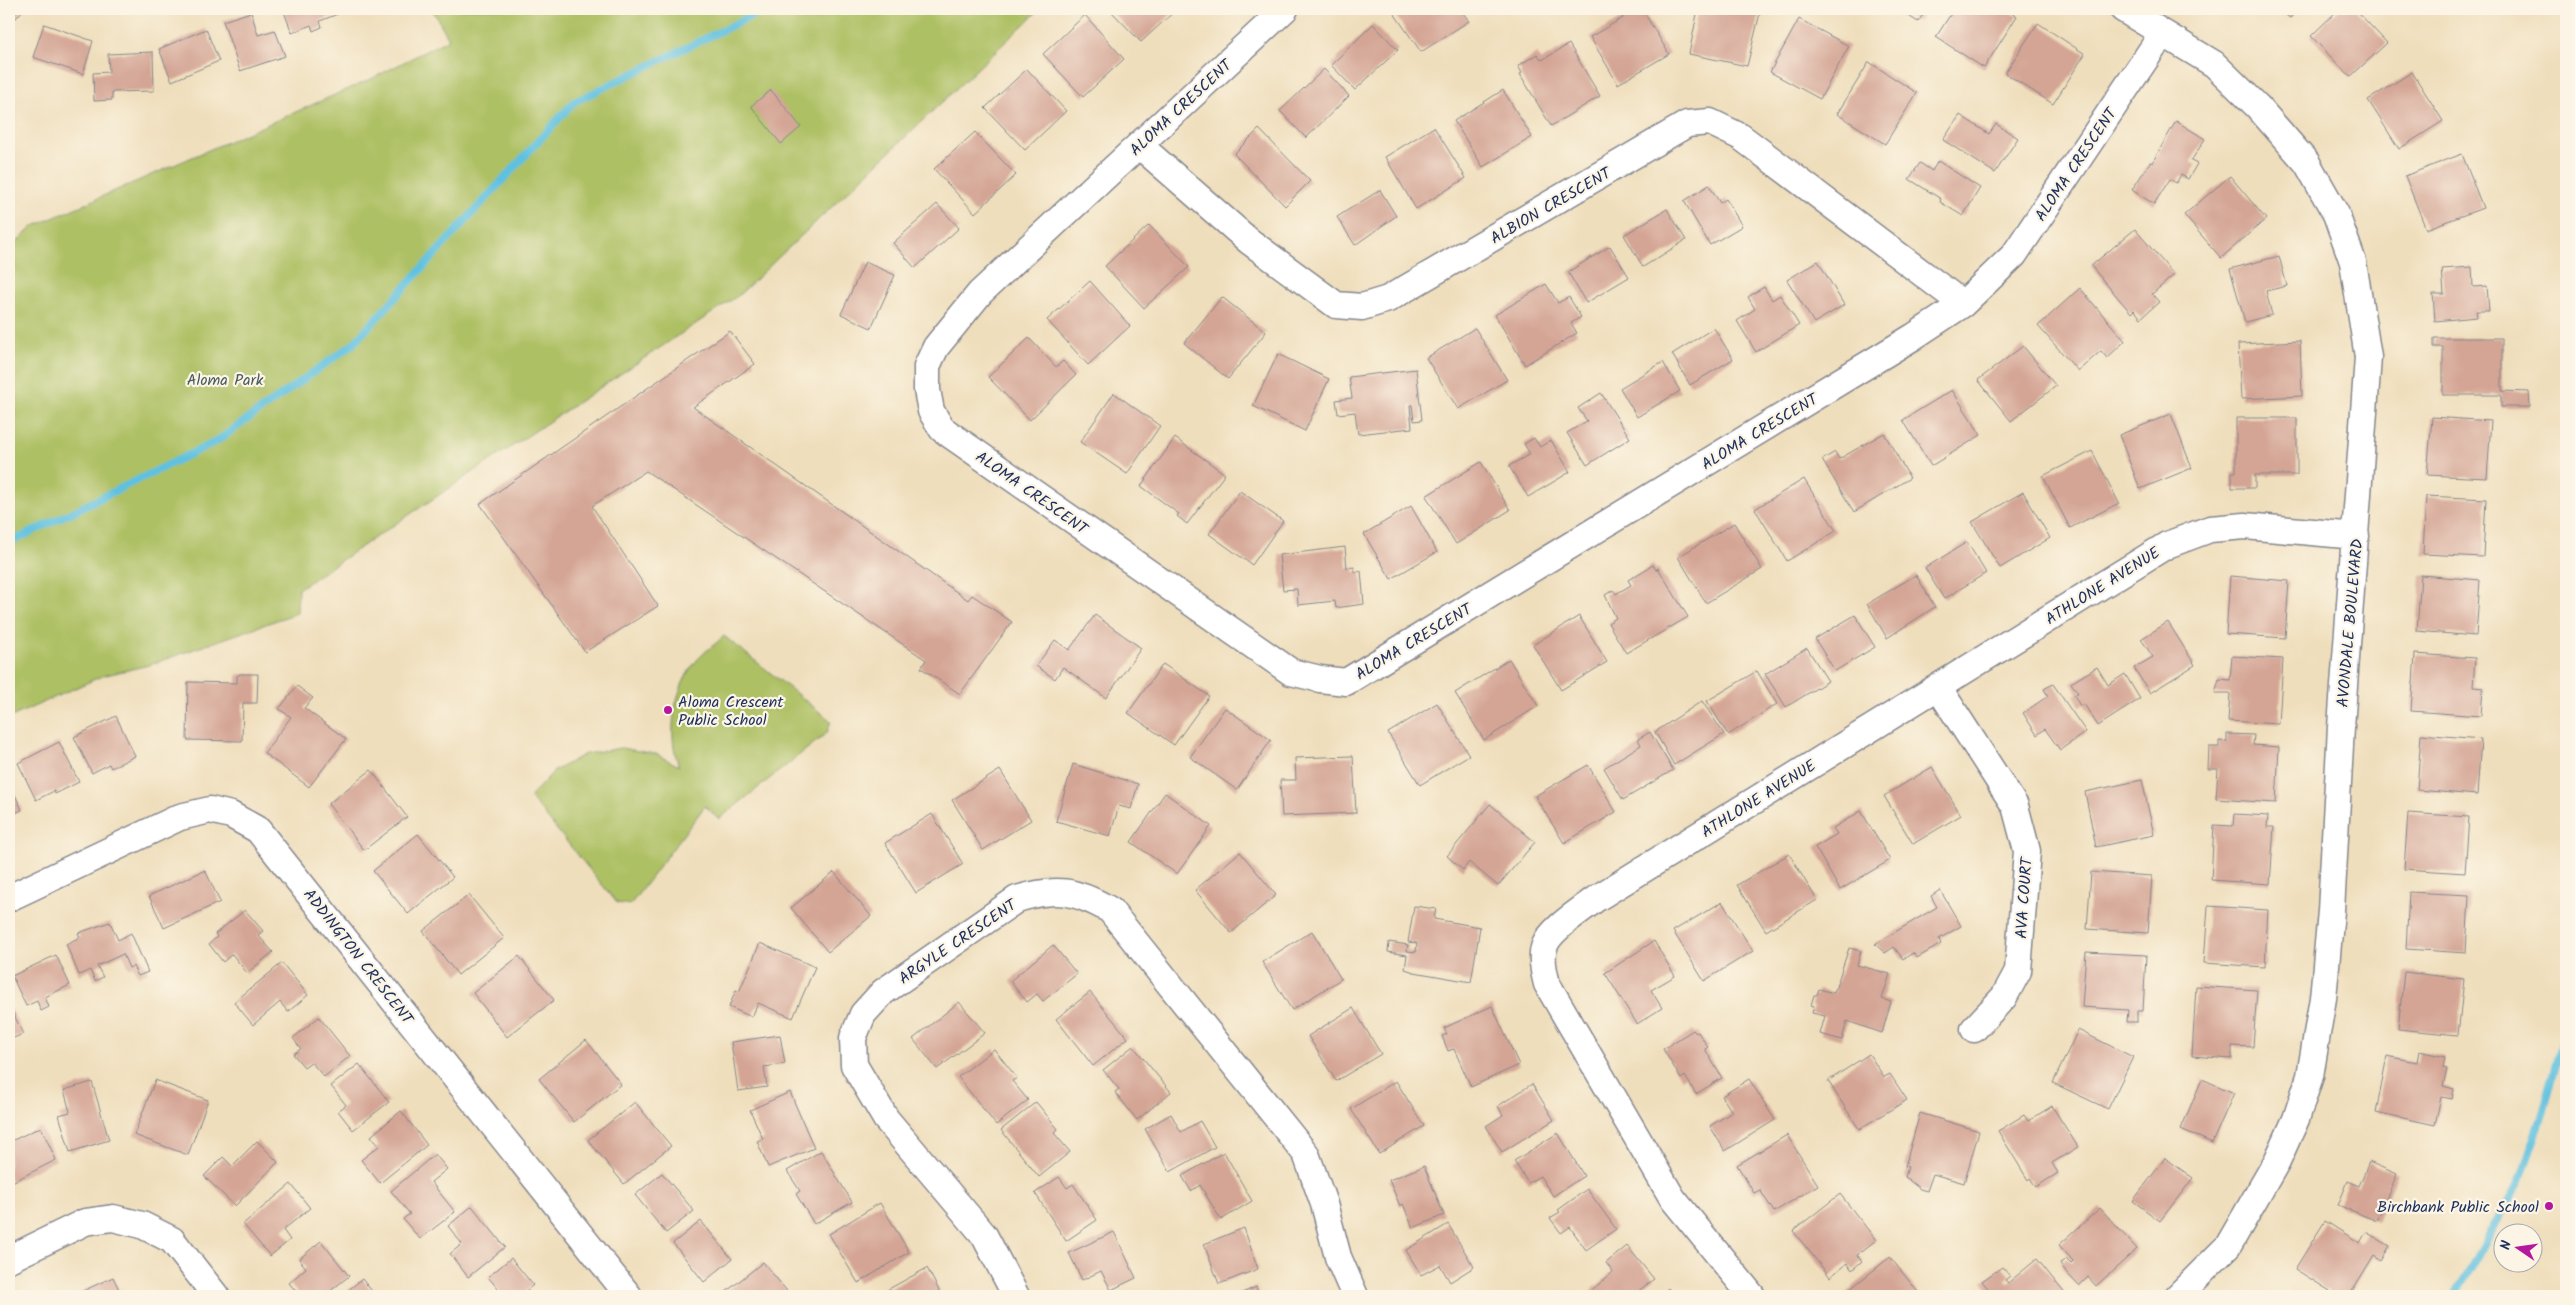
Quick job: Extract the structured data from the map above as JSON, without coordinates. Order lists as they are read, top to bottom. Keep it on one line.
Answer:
{"streets":{"street":["ALOMA CRESCENT","ALBION CRESCENT","ATHLONE AVENUE","AVONDALE BOULEVARD","AVA COURT","ARGYLE CRESCENT","ADDINGTON CRESCENT"]},"crossings":[["ALOMA CRESCENT","ALBION CRESCENT"],["ALOMA CRESCENT","AVONDALE BOULEVARD"],["ATHLONE AVENUE","AVONDALE BOULEVARD"],["ATHLONE AVENUE","AVA COURT"]],"parks":["Aloma Park"],"places":["Aloma Crescent Public School","Birchbank Public School"],"north":"left"}
